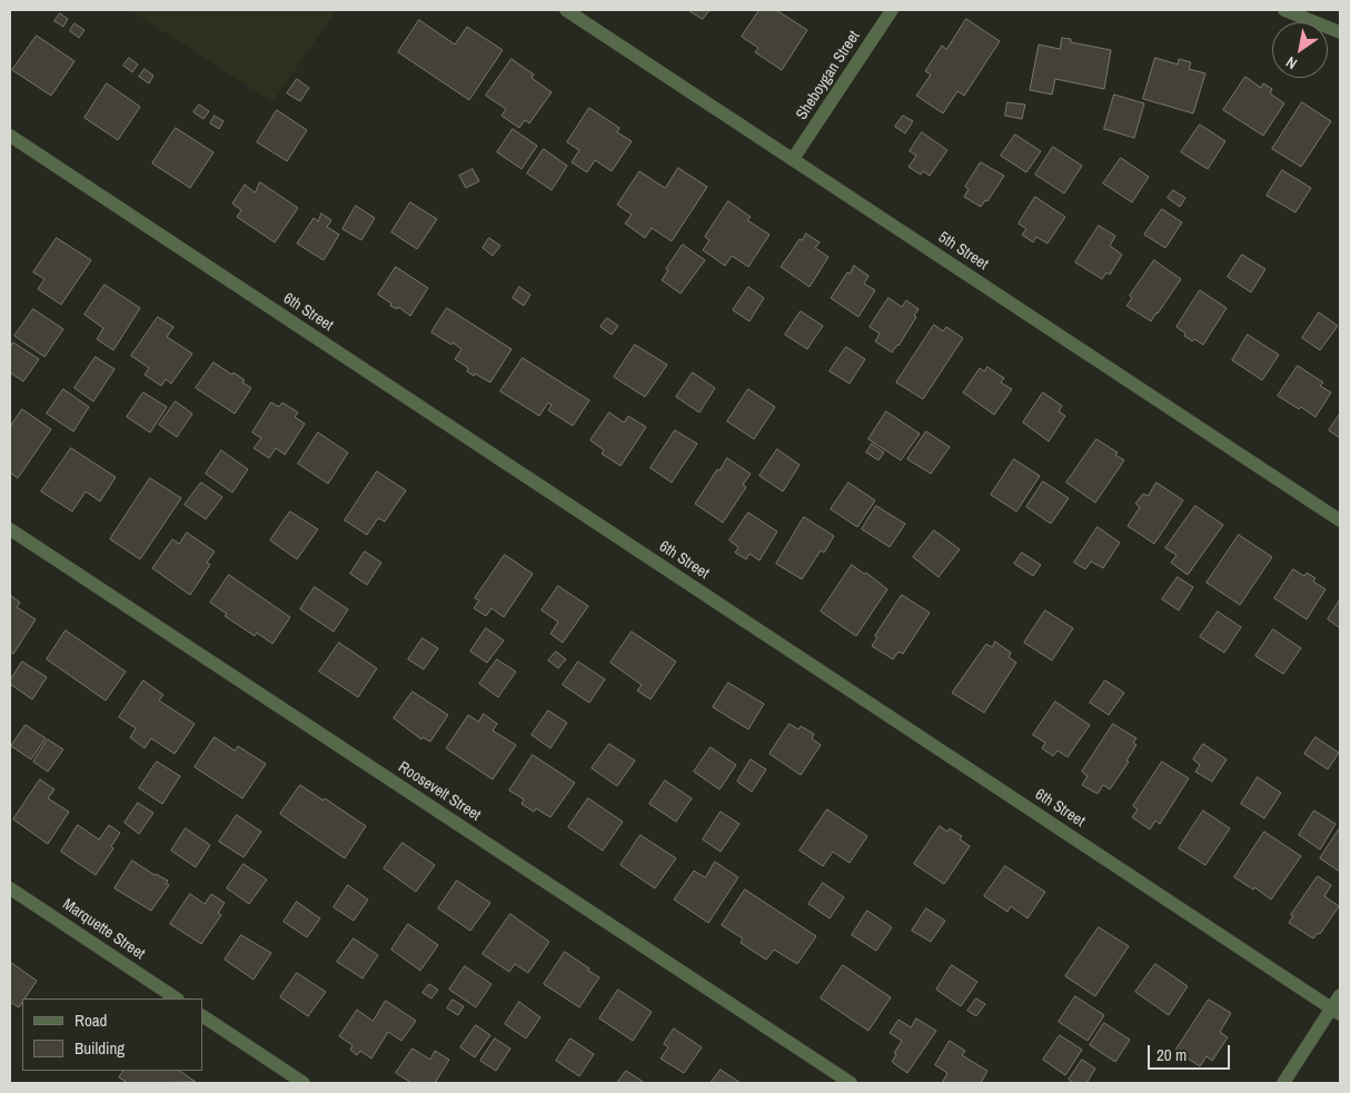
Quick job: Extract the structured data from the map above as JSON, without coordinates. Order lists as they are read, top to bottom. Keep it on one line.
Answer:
{"streets":{"street":["Sheboygan Street","5th Street","6th Street","Roosevelt Street","Marquette Street"]},"crossings":[["Sheboygan Street","5th Street"]],"legend":["Road","Building"],"scale_bar":"20 m","north":"bottom left"}
